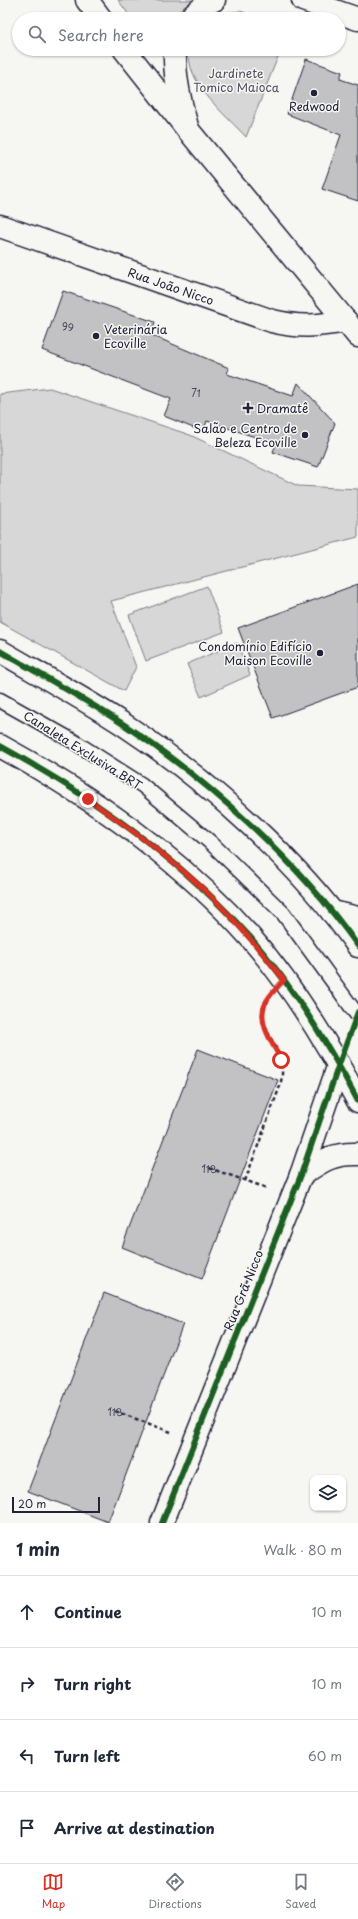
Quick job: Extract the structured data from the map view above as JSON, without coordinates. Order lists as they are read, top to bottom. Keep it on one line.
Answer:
{"streets":{"street":["Rua João Nicco","Rua Grã Nicco"],"lane":["Canaleta Exclusiva BRT"]},"parks":["Jardinete Tomico Maioca"],"places":{"other":["Redwood","Veterinária Ecoville","Salão e Centro de Beleza Ecoville","Condomínio Edifício Maison Ecoville"],"health":["Dramatê"]},"house_numbers":["99","71","113","113"],"scale_bar":"20 m","page":{"search":"Search here","scale":"20 m","heading":["1 min","Walk · 80 m"],"list":[["Continue","10 m"],["Turn right","10 m"],["Turn left","60 m"],"Arrive at destination"],"nav":["Map","Directions","Saved"]}}
